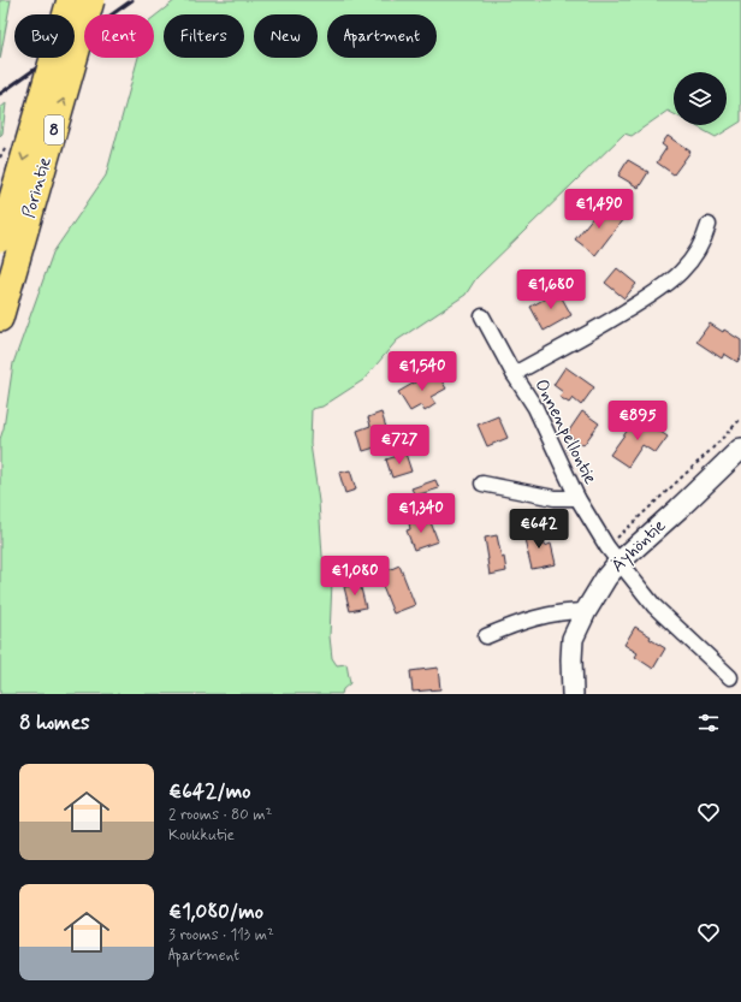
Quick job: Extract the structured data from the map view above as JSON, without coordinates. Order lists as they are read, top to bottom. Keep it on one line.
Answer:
{"streets":{"highway":["8","Porintie"],"main road":["Äyhöntie"],"street":["Onnenpellontie"]},"crossings":[["Onnenpellontie","Äyhöntie"]],"page":{"chip":["Buy","Rent","Filters","New","Apartment"],"price":["€1,490","€1,680","€1,540","€895","€727","€1,340","€642","€1,080"],"heading":"8 homes","list":[{"name":"€642/mo","note":"2 rooms · 80 m² · Koukkutie"},{"name":"€1,080/mo","note":"3 rooms · 113 m² · Apartment"}]}}
